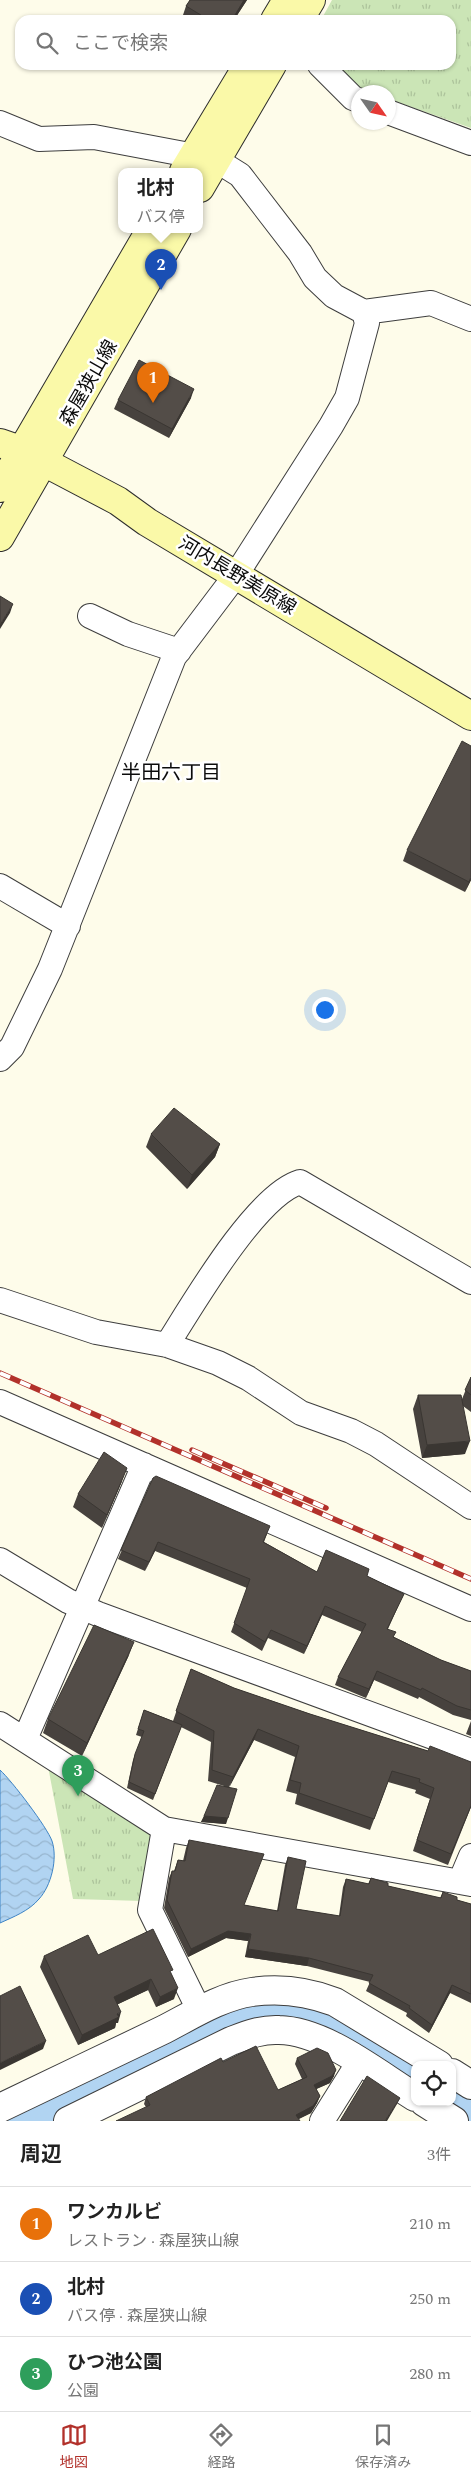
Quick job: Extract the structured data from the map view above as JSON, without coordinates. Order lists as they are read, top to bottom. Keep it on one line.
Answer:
{"streets":{"main road":["森屋狭山線","河内長野美原線"]},"crossings":[["森屋狭山線","河内長野美原線"]],"districts":["半田六丁目"],"north":"bottom right","page":{"search":"ここで検索","popup":["北村","バス停"],"pins":["2","1","3"],"heading":["周辺","3件"],"list":[{"mark":"1","name":"ワンカルビ","note":"レストラン · 森屋狭山線","value":"210 m"},{"mark":"2","name":"北村","note":"バス停 · 森屋狭山線","value":"250 m"},{"mark":"3","name":"ひつ池公園","note":"公園","value":"280 m"}],"nav":["地図","経路","保存済み"]}}
